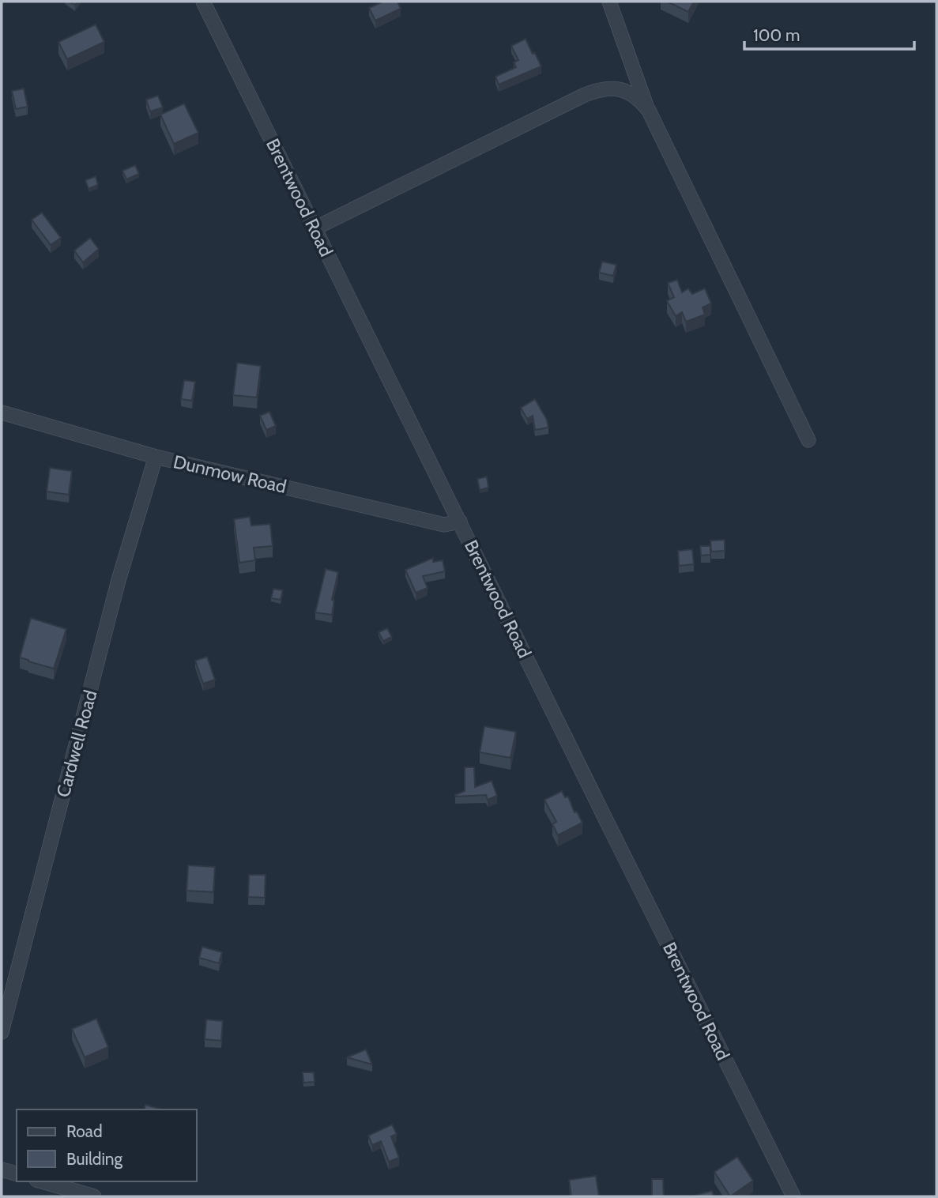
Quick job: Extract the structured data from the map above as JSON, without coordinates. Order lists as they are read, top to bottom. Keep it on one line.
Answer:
{"streets":{"street":["Brentwood Road","Dunmow Road","Cardwell Road"]},"crossings":[["Brentwood Road","Dunmow Road"],["Dunmow Road","Cardwell Road"]],"legend":["Road","Building"],"scale_bar":"100 m"}
